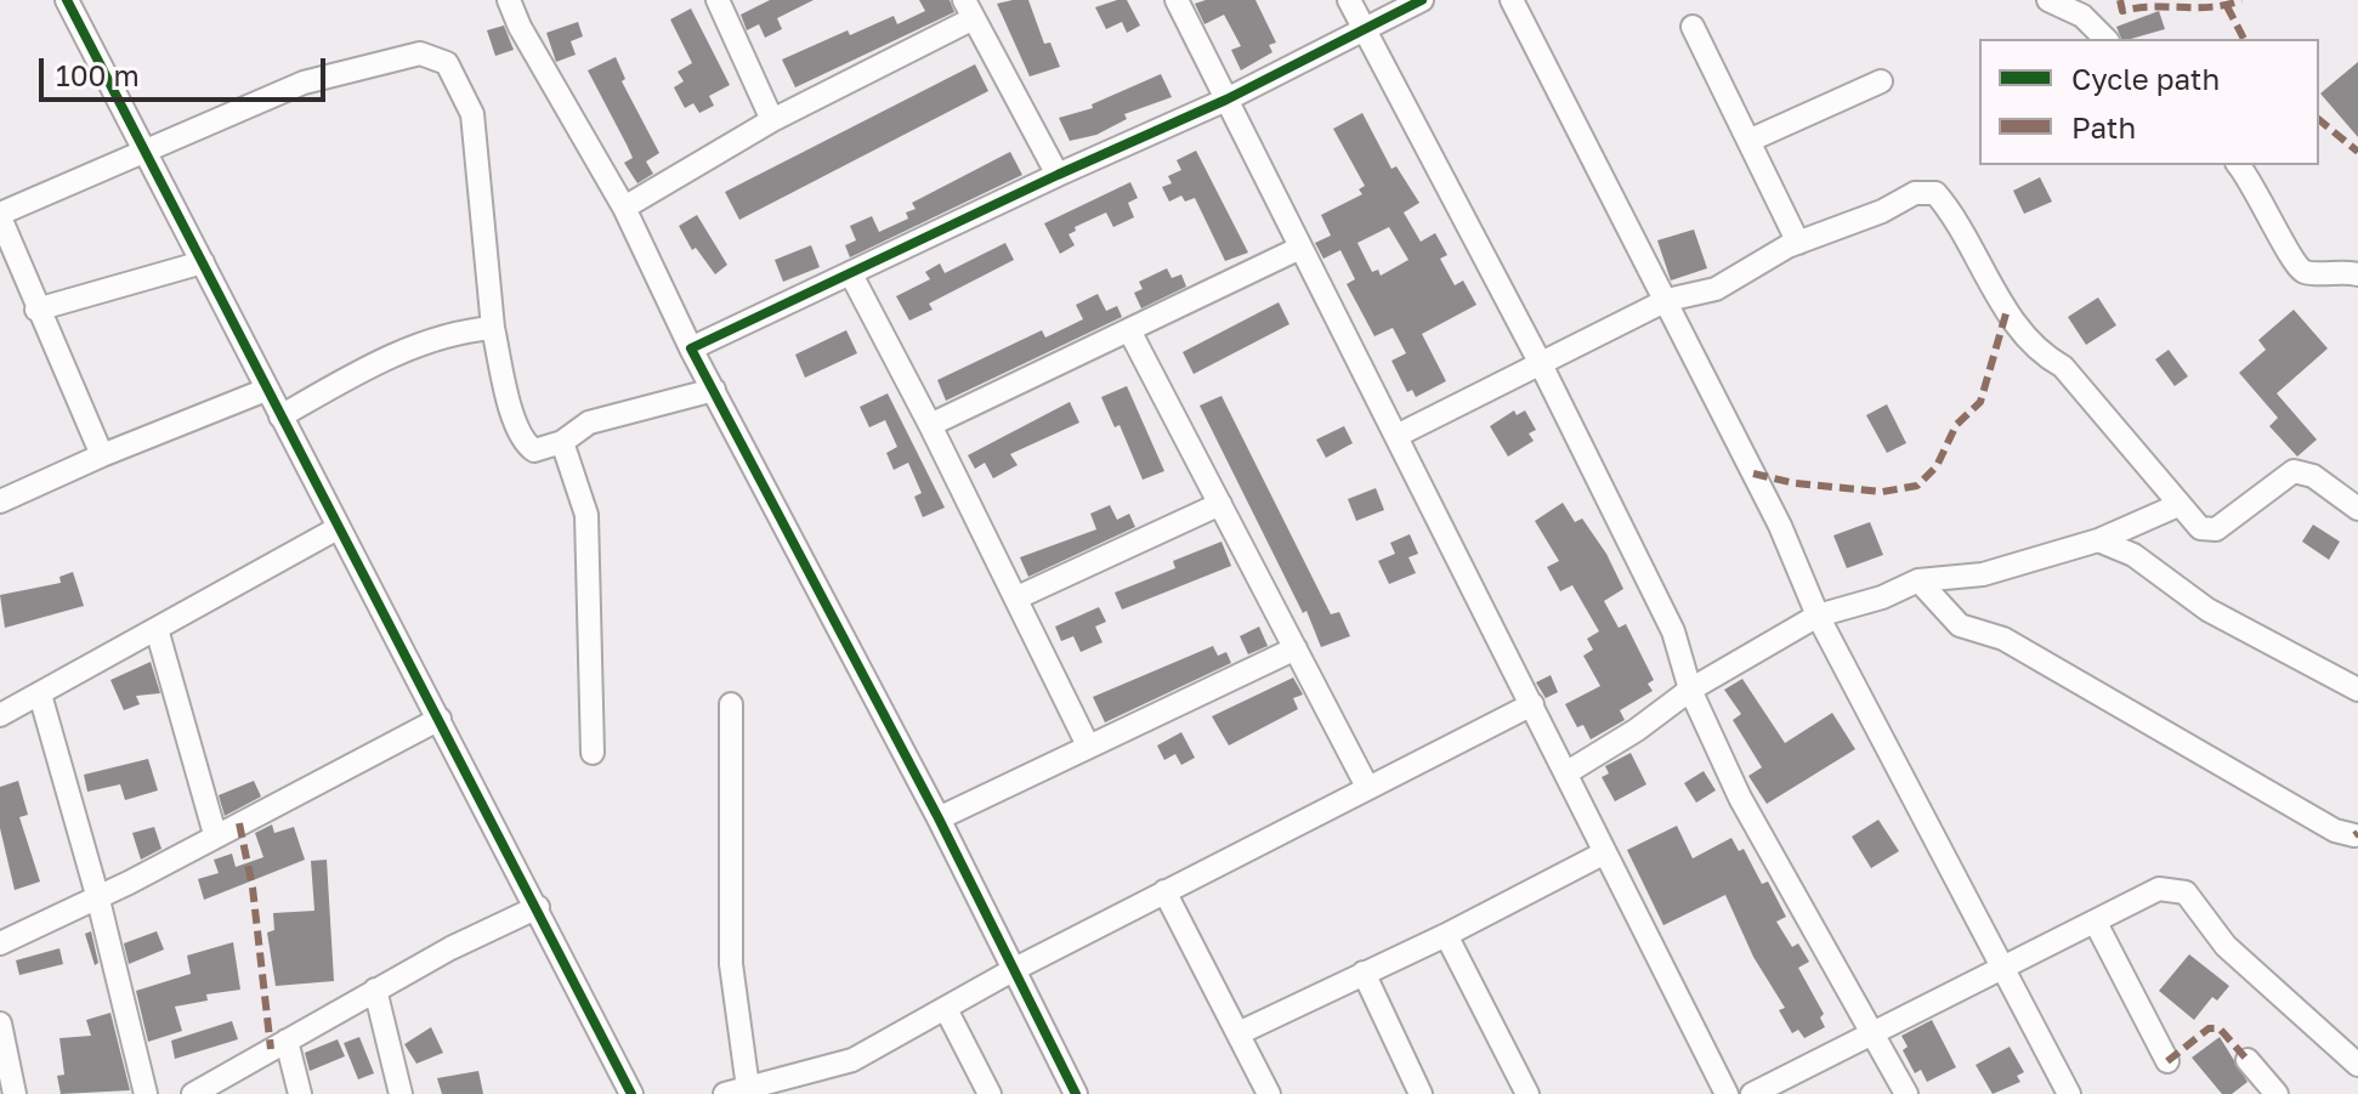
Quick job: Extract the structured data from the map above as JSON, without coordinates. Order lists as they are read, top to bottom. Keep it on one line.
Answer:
{"legend":["Cycle path","Path"],"scale_bar":"100 m"}
